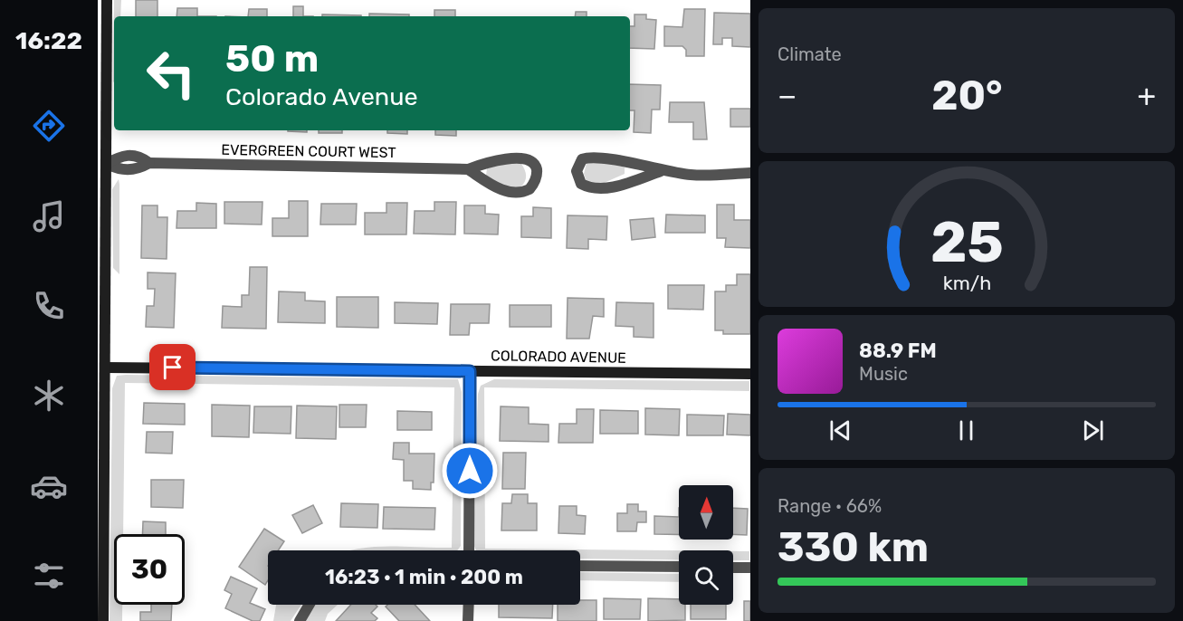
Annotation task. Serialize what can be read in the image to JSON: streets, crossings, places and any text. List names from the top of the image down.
{
  "streets": {
    "street": ["EVERGREEN COURT WEST", "COLORADO AVENUE"]
  },
  "north": "top",
  "page": {
    "tabs": "16:22",
    "tile": [
      "Climate",
      ["Range · 66%", "330 km"]
    ],
    "turn": ["50 m", "Colorado Avenue"],
    "heat": ["−", "20°", "+"],
    "song": ["88.9 FM", "Music"],
    "limit": "30",
    "trip": "16:23 · 1 min · 200 m",
    "gauge": ["25", "km/h"]
  }
}
